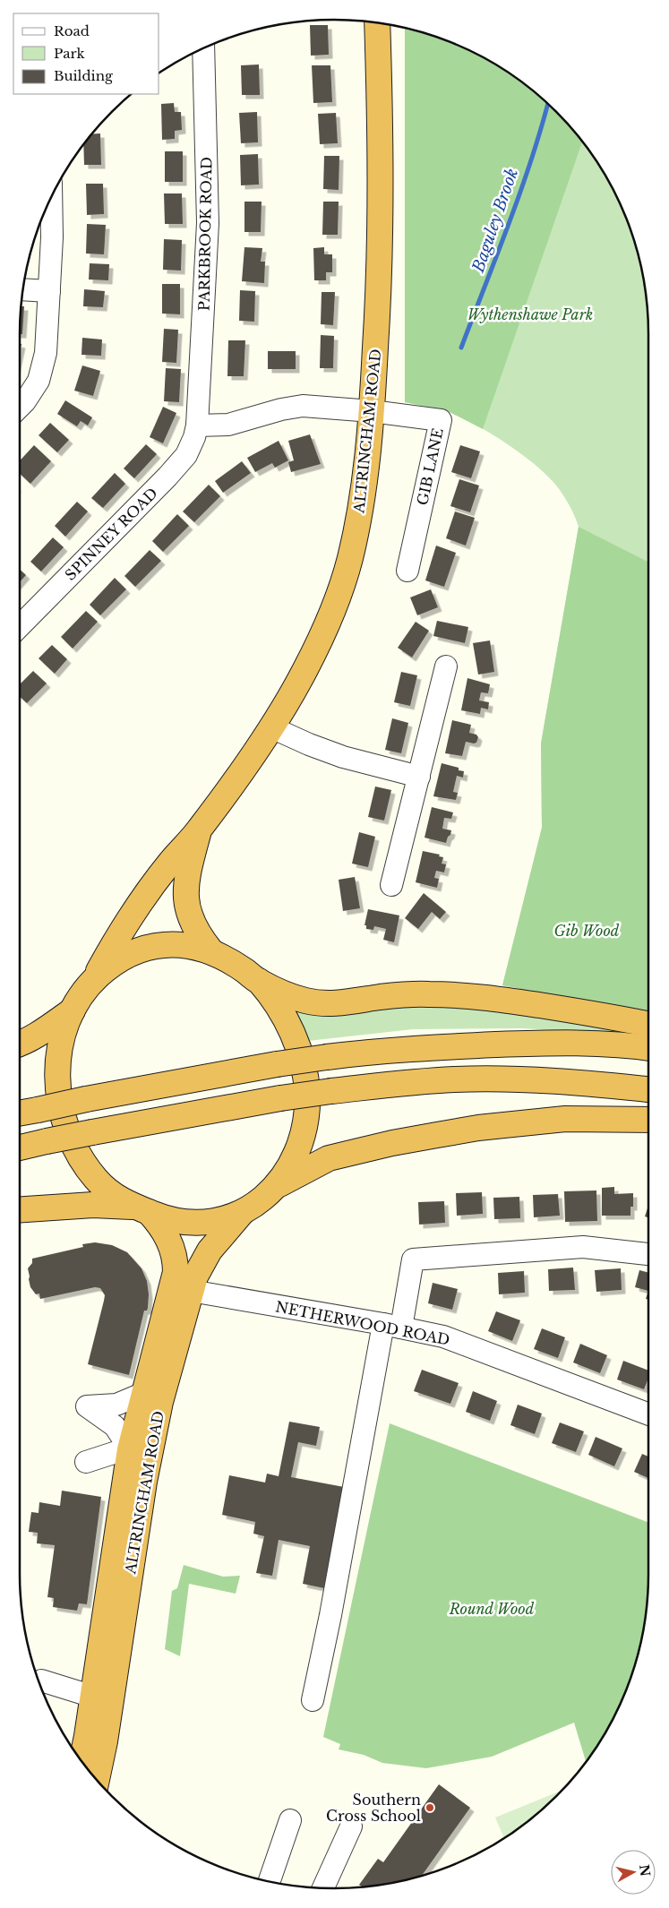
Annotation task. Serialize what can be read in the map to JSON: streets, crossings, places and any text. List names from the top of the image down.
{
  "streets": {
    "highway": ["ALTRINCHAM ROAD"],
    "street": [
      "PARKBROOK ROAD",
      "GIB LANE",
      "SPINNEY ROAD",
      "NETHERWOOD ROAD"
    ]
  },
  "crossings": [
    ["PARKBROOK ROAD", "GIB LANE"],
    ["PARKBROOK ROAD", "SPINNEY ROAD"],
    ["ALTRINCHAM ROAD", "GIB LANE"],
    ["ALTRINCHAM ROAD", "NETHERWOOD ROAD"],
    ["GIB LANE", "SPINNEY ROAD"]
  ],
  "water": ["Baguley Brook"],
  "parks": ["Wythenshawe Park", "Gib Wood", "Round Wood"],
  "places": ["Southern Cross School"],
  "legend": ["Road", "Park", "Building"],
  "north": "right"
}
